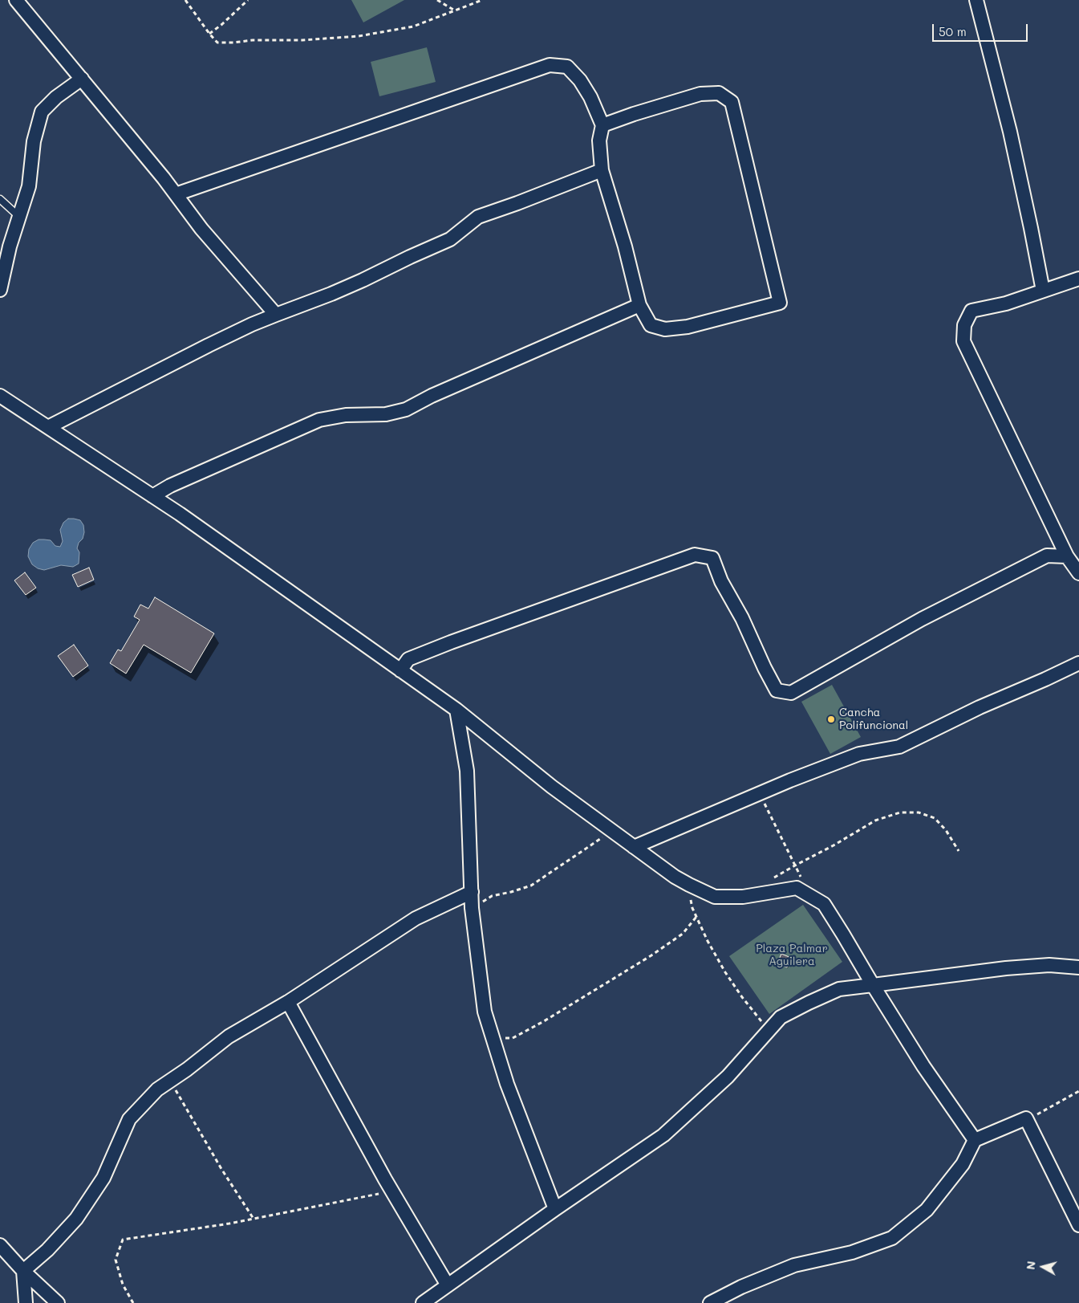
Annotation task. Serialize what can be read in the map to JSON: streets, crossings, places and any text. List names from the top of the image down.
{
  "parks": ["Plaza Palmar Aguilera"],
  "places": ["Cancha Polifuncional"],
  "scale_bar": "50 m",
  "north": "left"
}
